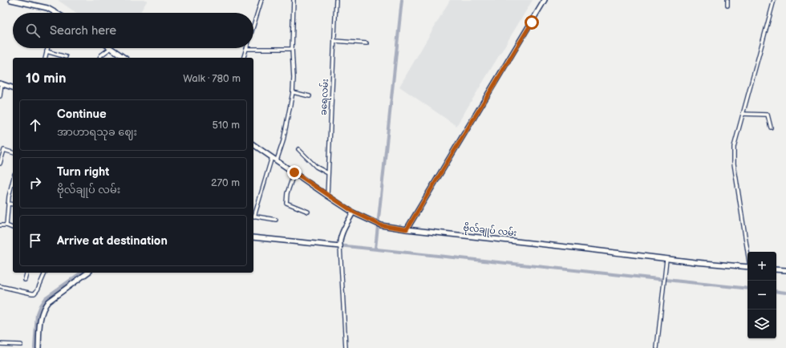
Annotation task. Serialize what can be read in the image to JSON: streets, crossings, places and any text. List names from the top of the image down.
{
  "streets": {
    "main road": ["ဗိုလ်ချုပ် လမ်း"],
    "street": ["ခရေလမ်း"]
  },
  "crossings": [
    ["ခရေလမ်း", "ဗိုလ်ချုပ် လမ်း"]
  ],
  "page": {
    "search": "Search here",
    "heading": ["10 min", "Walk · 780 m"],
    "list": [
      ["Continue", "အာဟာရသုခ ဈေး", "510 m"],
      ["Turn right", "ဗိုလ်ချုပ် လမ်း", "270 m"],
      "Arrive at destination"
    ],
    "map_buttons": ["+", "−"]
  }
}
